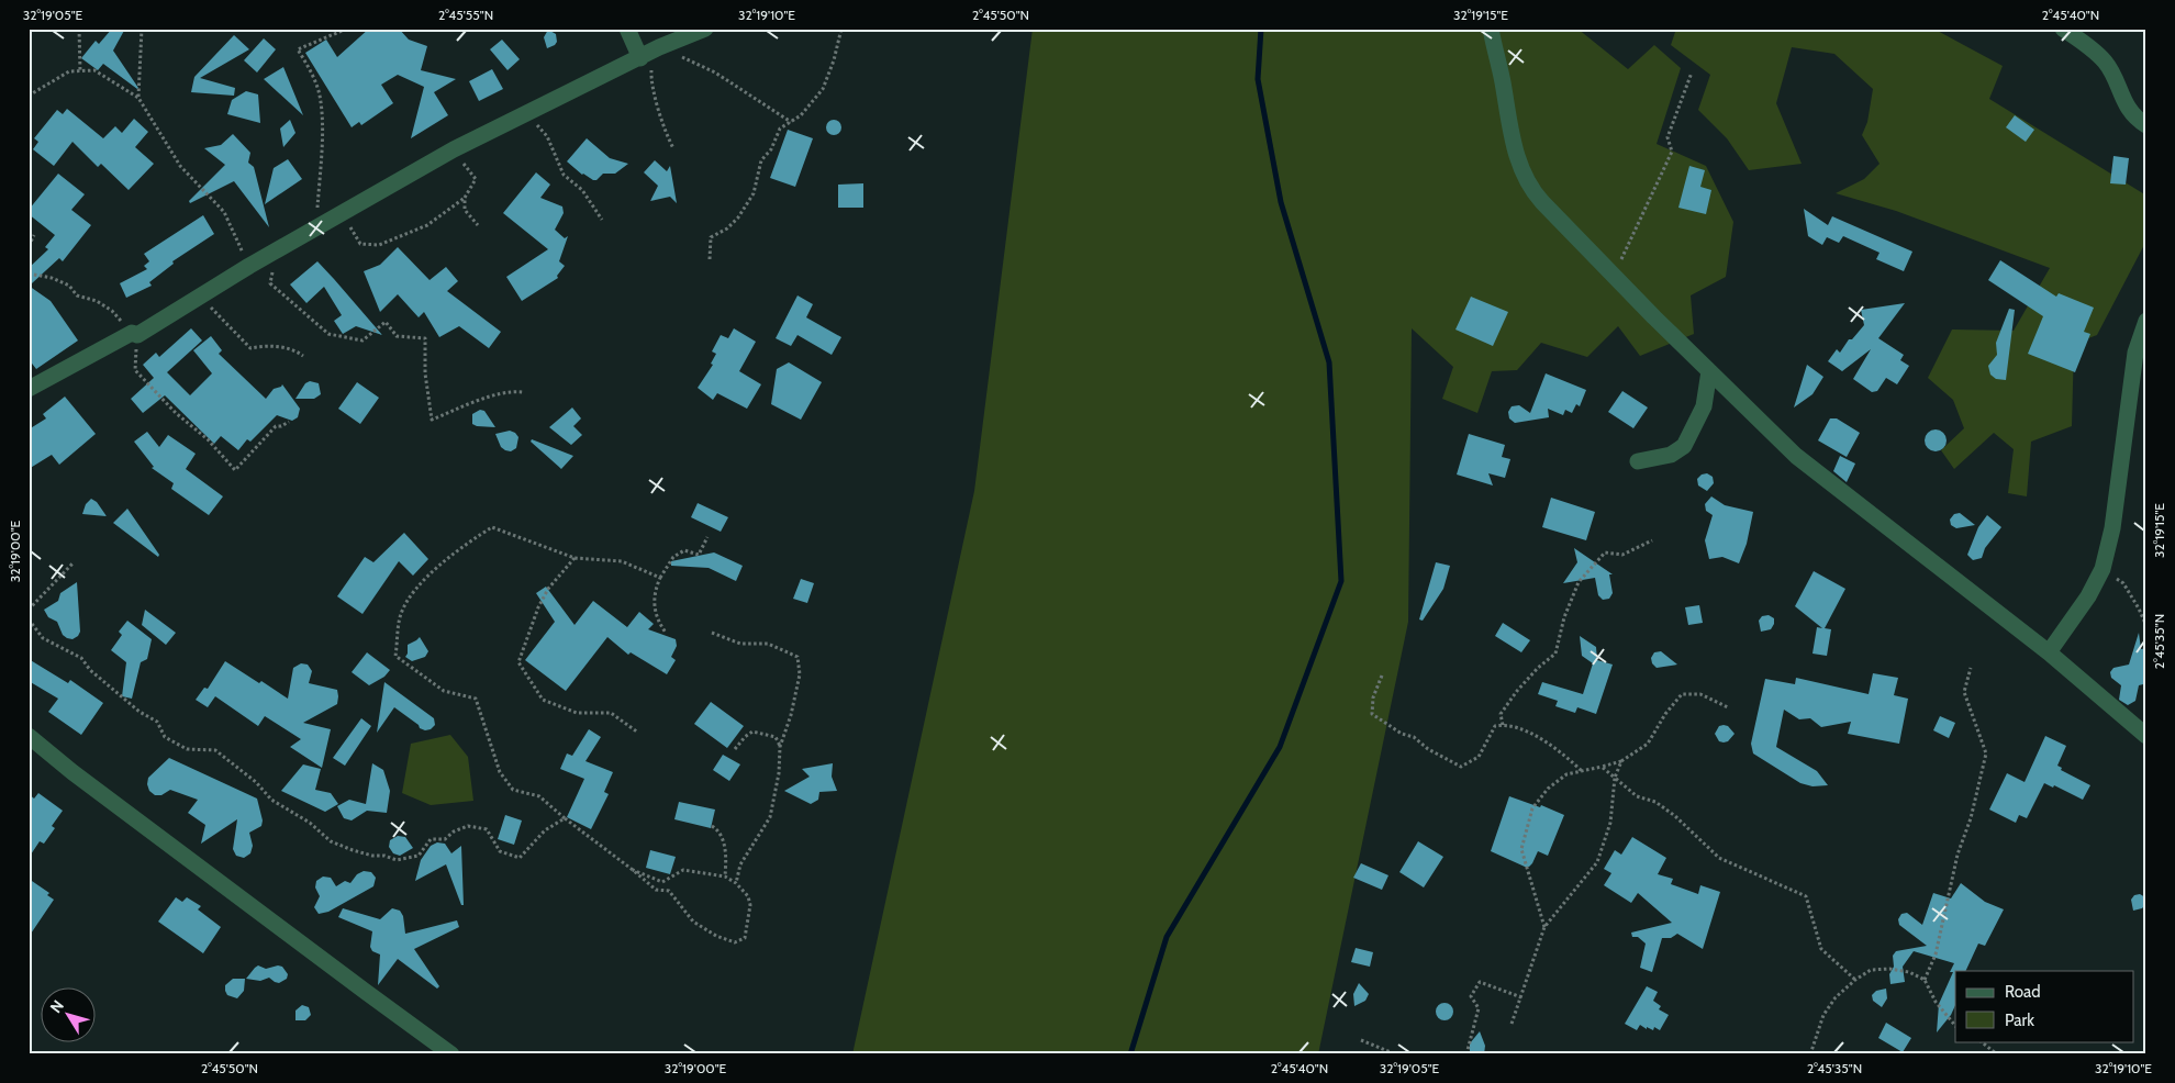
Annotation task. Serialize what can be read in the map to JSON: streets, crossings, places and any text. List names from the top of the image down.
{
  "legend": ["Road", "Park"],
  "north": "top left",
  "coordinates": [
    "32°19'05\"E",
    "2°45'55\"N",
    "32°19'10\"E",
    "2°45'50\"N",
    "32°19'15\"E",
    "2°45'40\"N",
    "32°19'00\"E",
    "2°45'35\"N"
  ]
}
